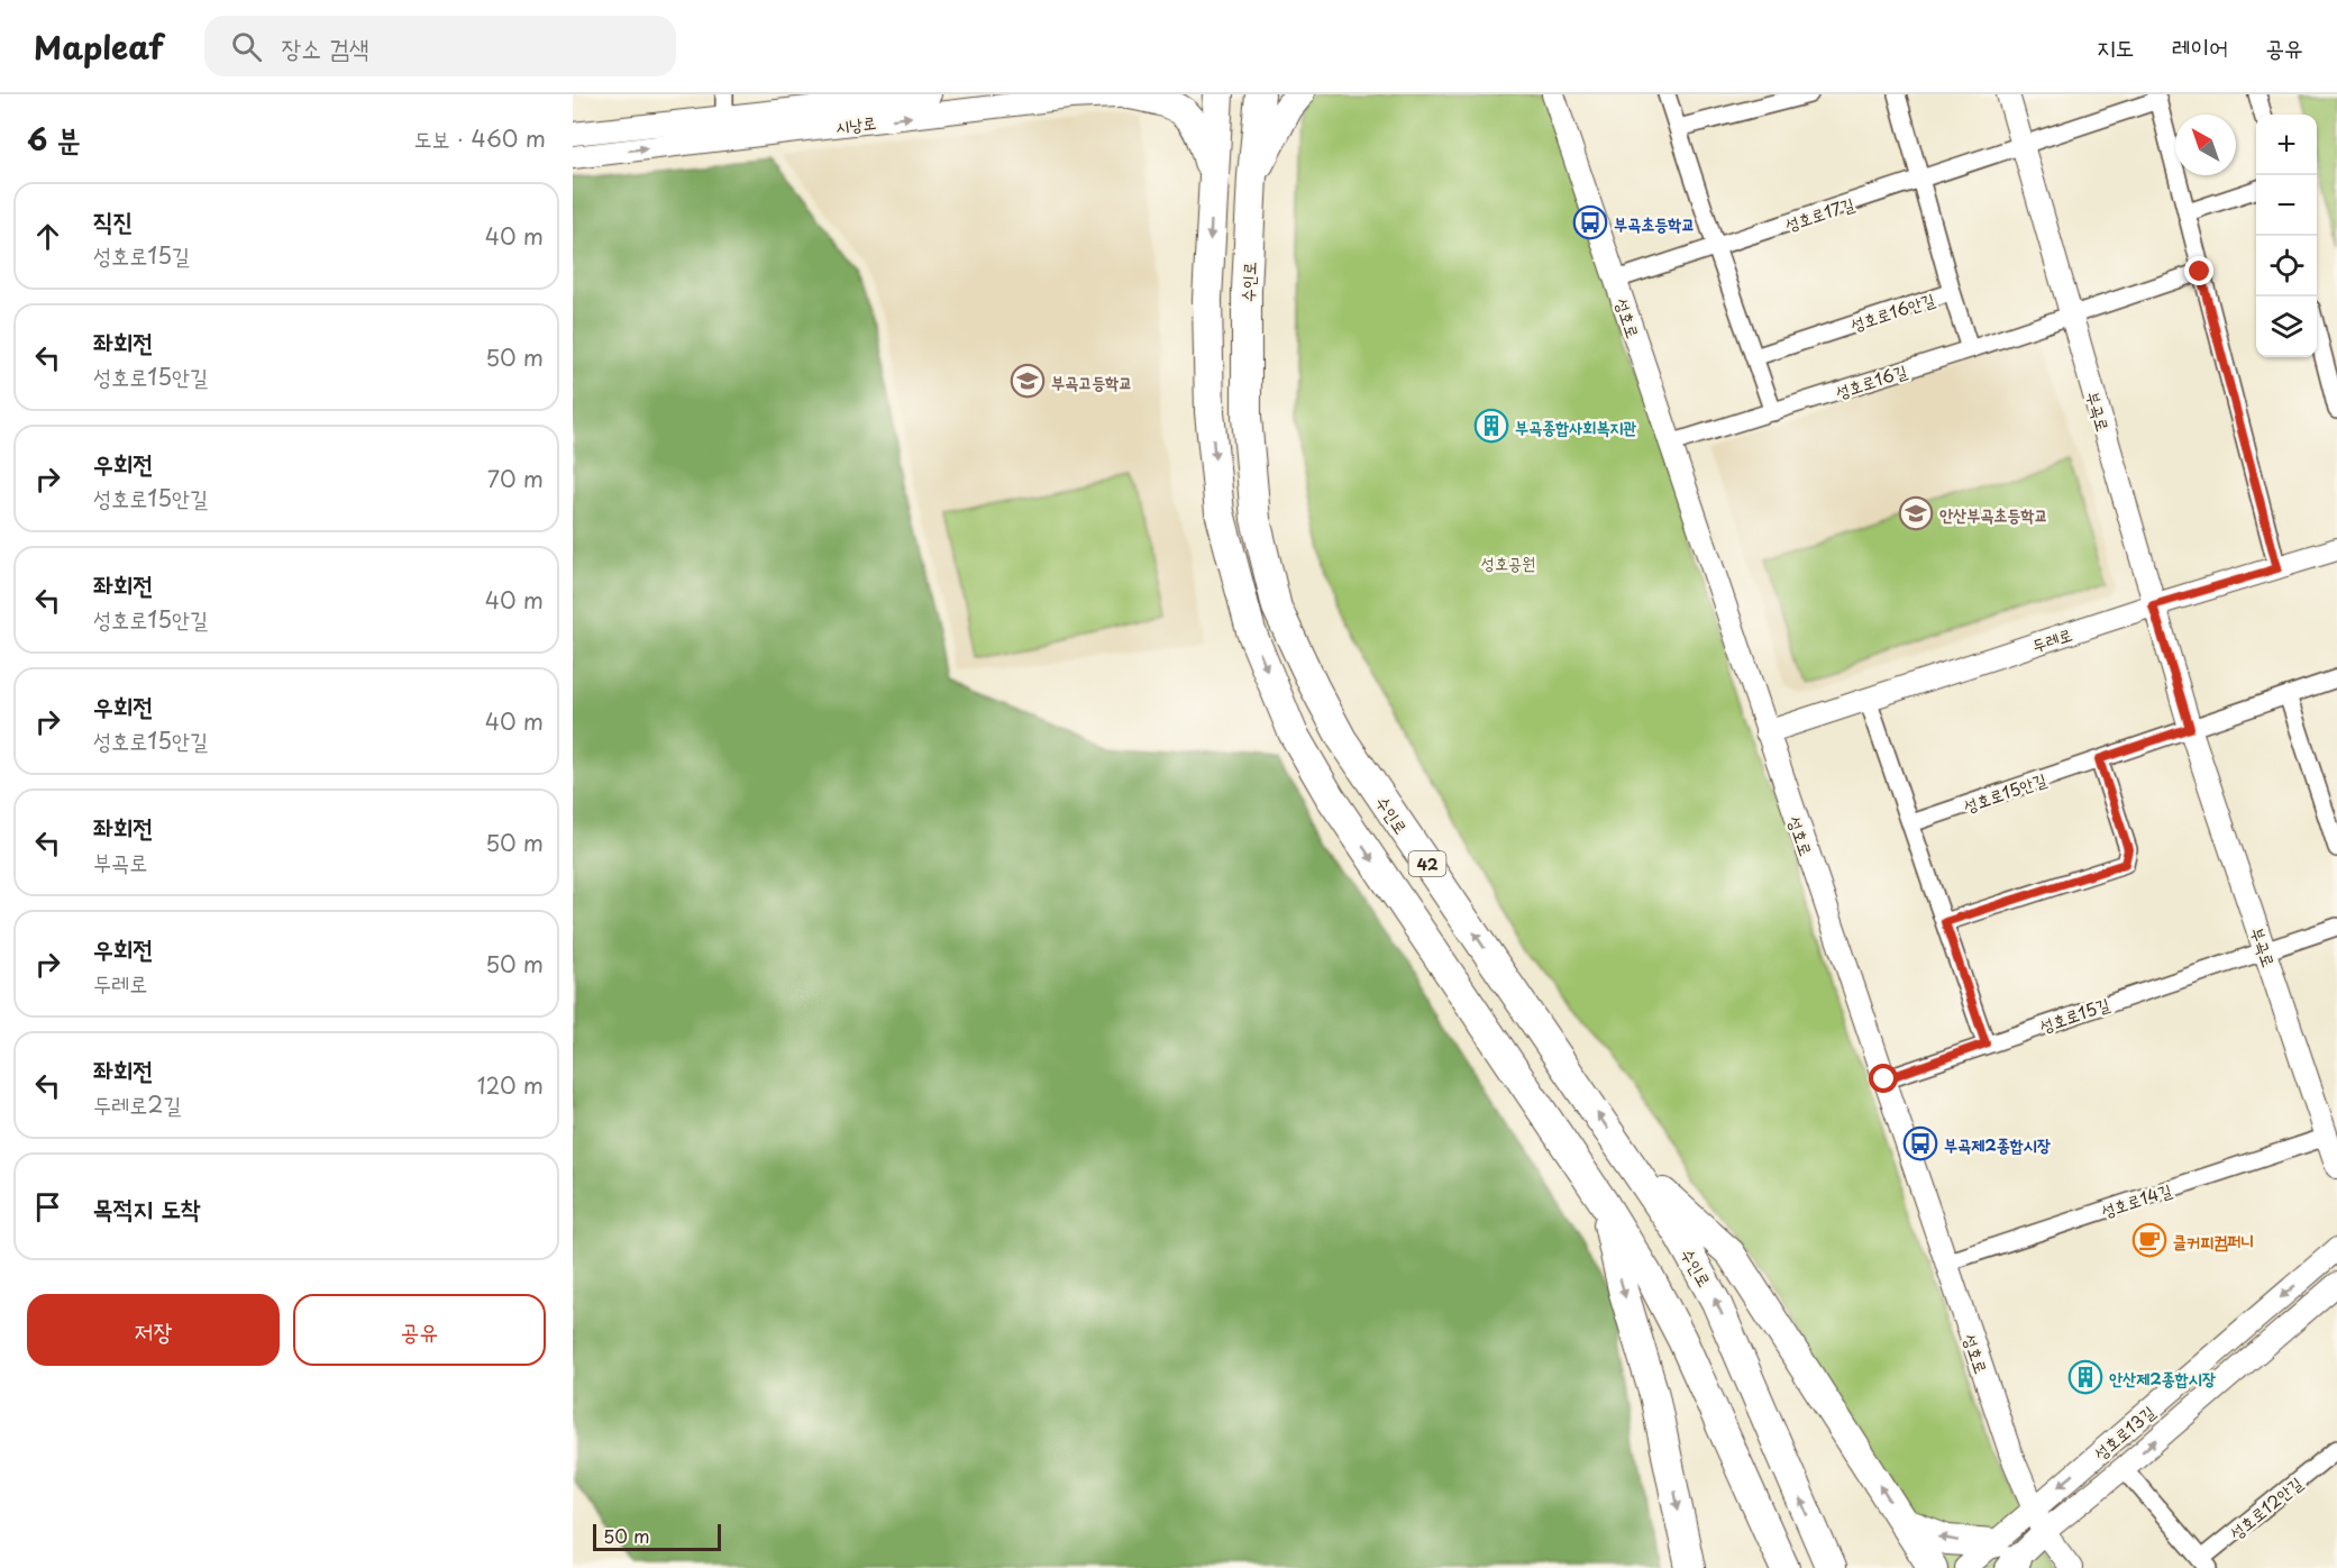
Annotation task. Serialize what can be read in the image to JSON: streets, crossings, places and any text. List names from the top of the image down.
{
  "streets": {
    "highway": ["수인로", "42"],
    "street": [
      "시낭로",
      "성호로17길",
      "성호로16안길",
      "성호로",
      "성호로16길",
      "부곡로",
      "두레로",
      "성호로15안길",
      "성호로15길",
      "성호로14길",
      "성호로13길",
      "성호로12안길"
    ]
  },
  "crossings": [
    ["성호로17길", "성호로16안길"],
    ["성호로17길", "성호로"],
    ["성호로17길", "부곡로"],
    ["성호로", "성호로16길"],
    ["성호로", "두레로"],
    ["성호로", "성호로15길"],
    ["성호로", "성호로14길"],
    ["성호로", "성호로13길"],
    ["성호로16길", "부곡로"],
    ["부곡로", "두레로"],
    ["부곡로", "성호로15안길"],
    ["부곡로", "성호로15길"],
    ["부곡로", "성호로14길"]
  ],
  "parks": ["성호공원"],
  "places": {
    "bus stop": ["부곡초등학교", "부곡제2종합시장"],
    "school or university": ["부곡고등학교", "안산부곡초등학교"],
    "building": ["부곡종합사회복지관", "안산제2종합시장"],
    "cafe": ["클커피컴퍼니"]
  },
  "scale_bar": "50 m",
  "north": "top left",
  "page": {
    "header": "Mapleaf",
    "search": "장소 검색",
    "nav": ["지도", "레이어", "공유"],
    "heading": ["6 분", "도보 · 460 m"],
    "map_buttons": ["+", "−"],
    "list": [
      ["직진", "성호로15길", "40 m"],
      ["좌회전", "성호로15안길", "50 m"],
      ["우회전", "성호로15안길", "70 m"],
      ["좌회전", "성호로15안길", "40 m"],
      ["우회전", "성호로15안길", "40 m"],
      ["좌회전", "부곡로", "50 m"],
      ["우회전", "두레로", "50 m"],
      ["좌회전", "두레로2길", "120 m"],
      "목적지 도착"
    ],
    "buttons": ["저장", "공유"],
    "scale": "50 m"
  }
}
